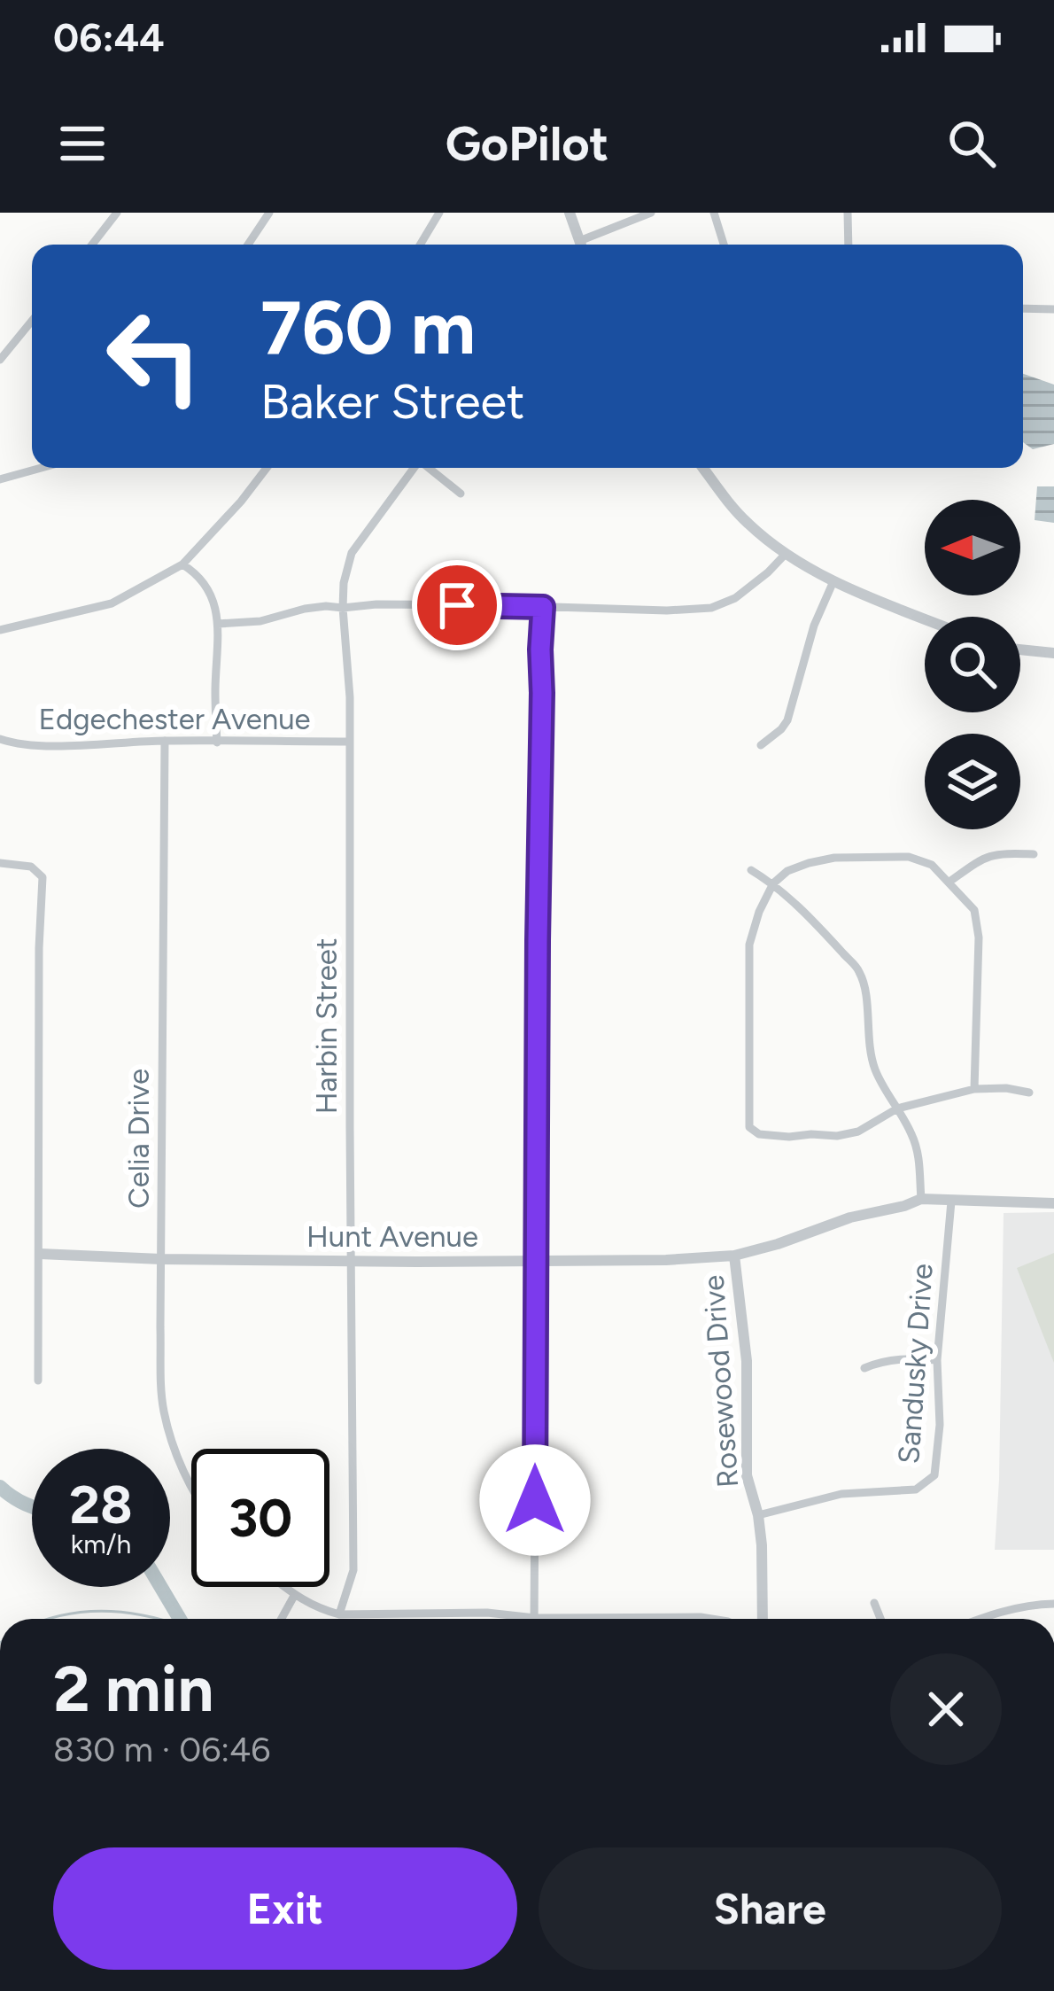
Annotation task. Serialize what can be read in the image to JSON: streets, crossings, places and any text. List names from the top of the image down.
{
  "streets": {
    "street": [
      "Edgechester Avenue",
      "Harbin Street",
      "Celia Drive",
      "Hunt Avenue",
      "Sandusky Drive",
      "Rosewood Drive"
    ]
  },
  "crossings": [
    ["Edgechester Avenue", "Harbin Street"],
    ["Edgechester Avenue", "Celia Drive"],
    ["Harbin Street", "Hunt Avenue"],
    ["Celia Drive", "Hunt Avenue"],
    ["Hunt Avenue", "Sandusky Drive"],
    ["Hunt Avenue", "Rosewood Drive"],
    ["Sandusky Drive", "Rosewood Drive"]
  ],
  "north": "left",
  "page": {
    "status": "06:44",
    "header": "GoPilot",
    "turn": ["760 m", "Baker Street"],
    "speed": "28 km/h",
    "limit": "30",
    "heading": ["2 min", "830 m · 06:46"],
    "buttons": ["Exit", "Share"]
  }
}
